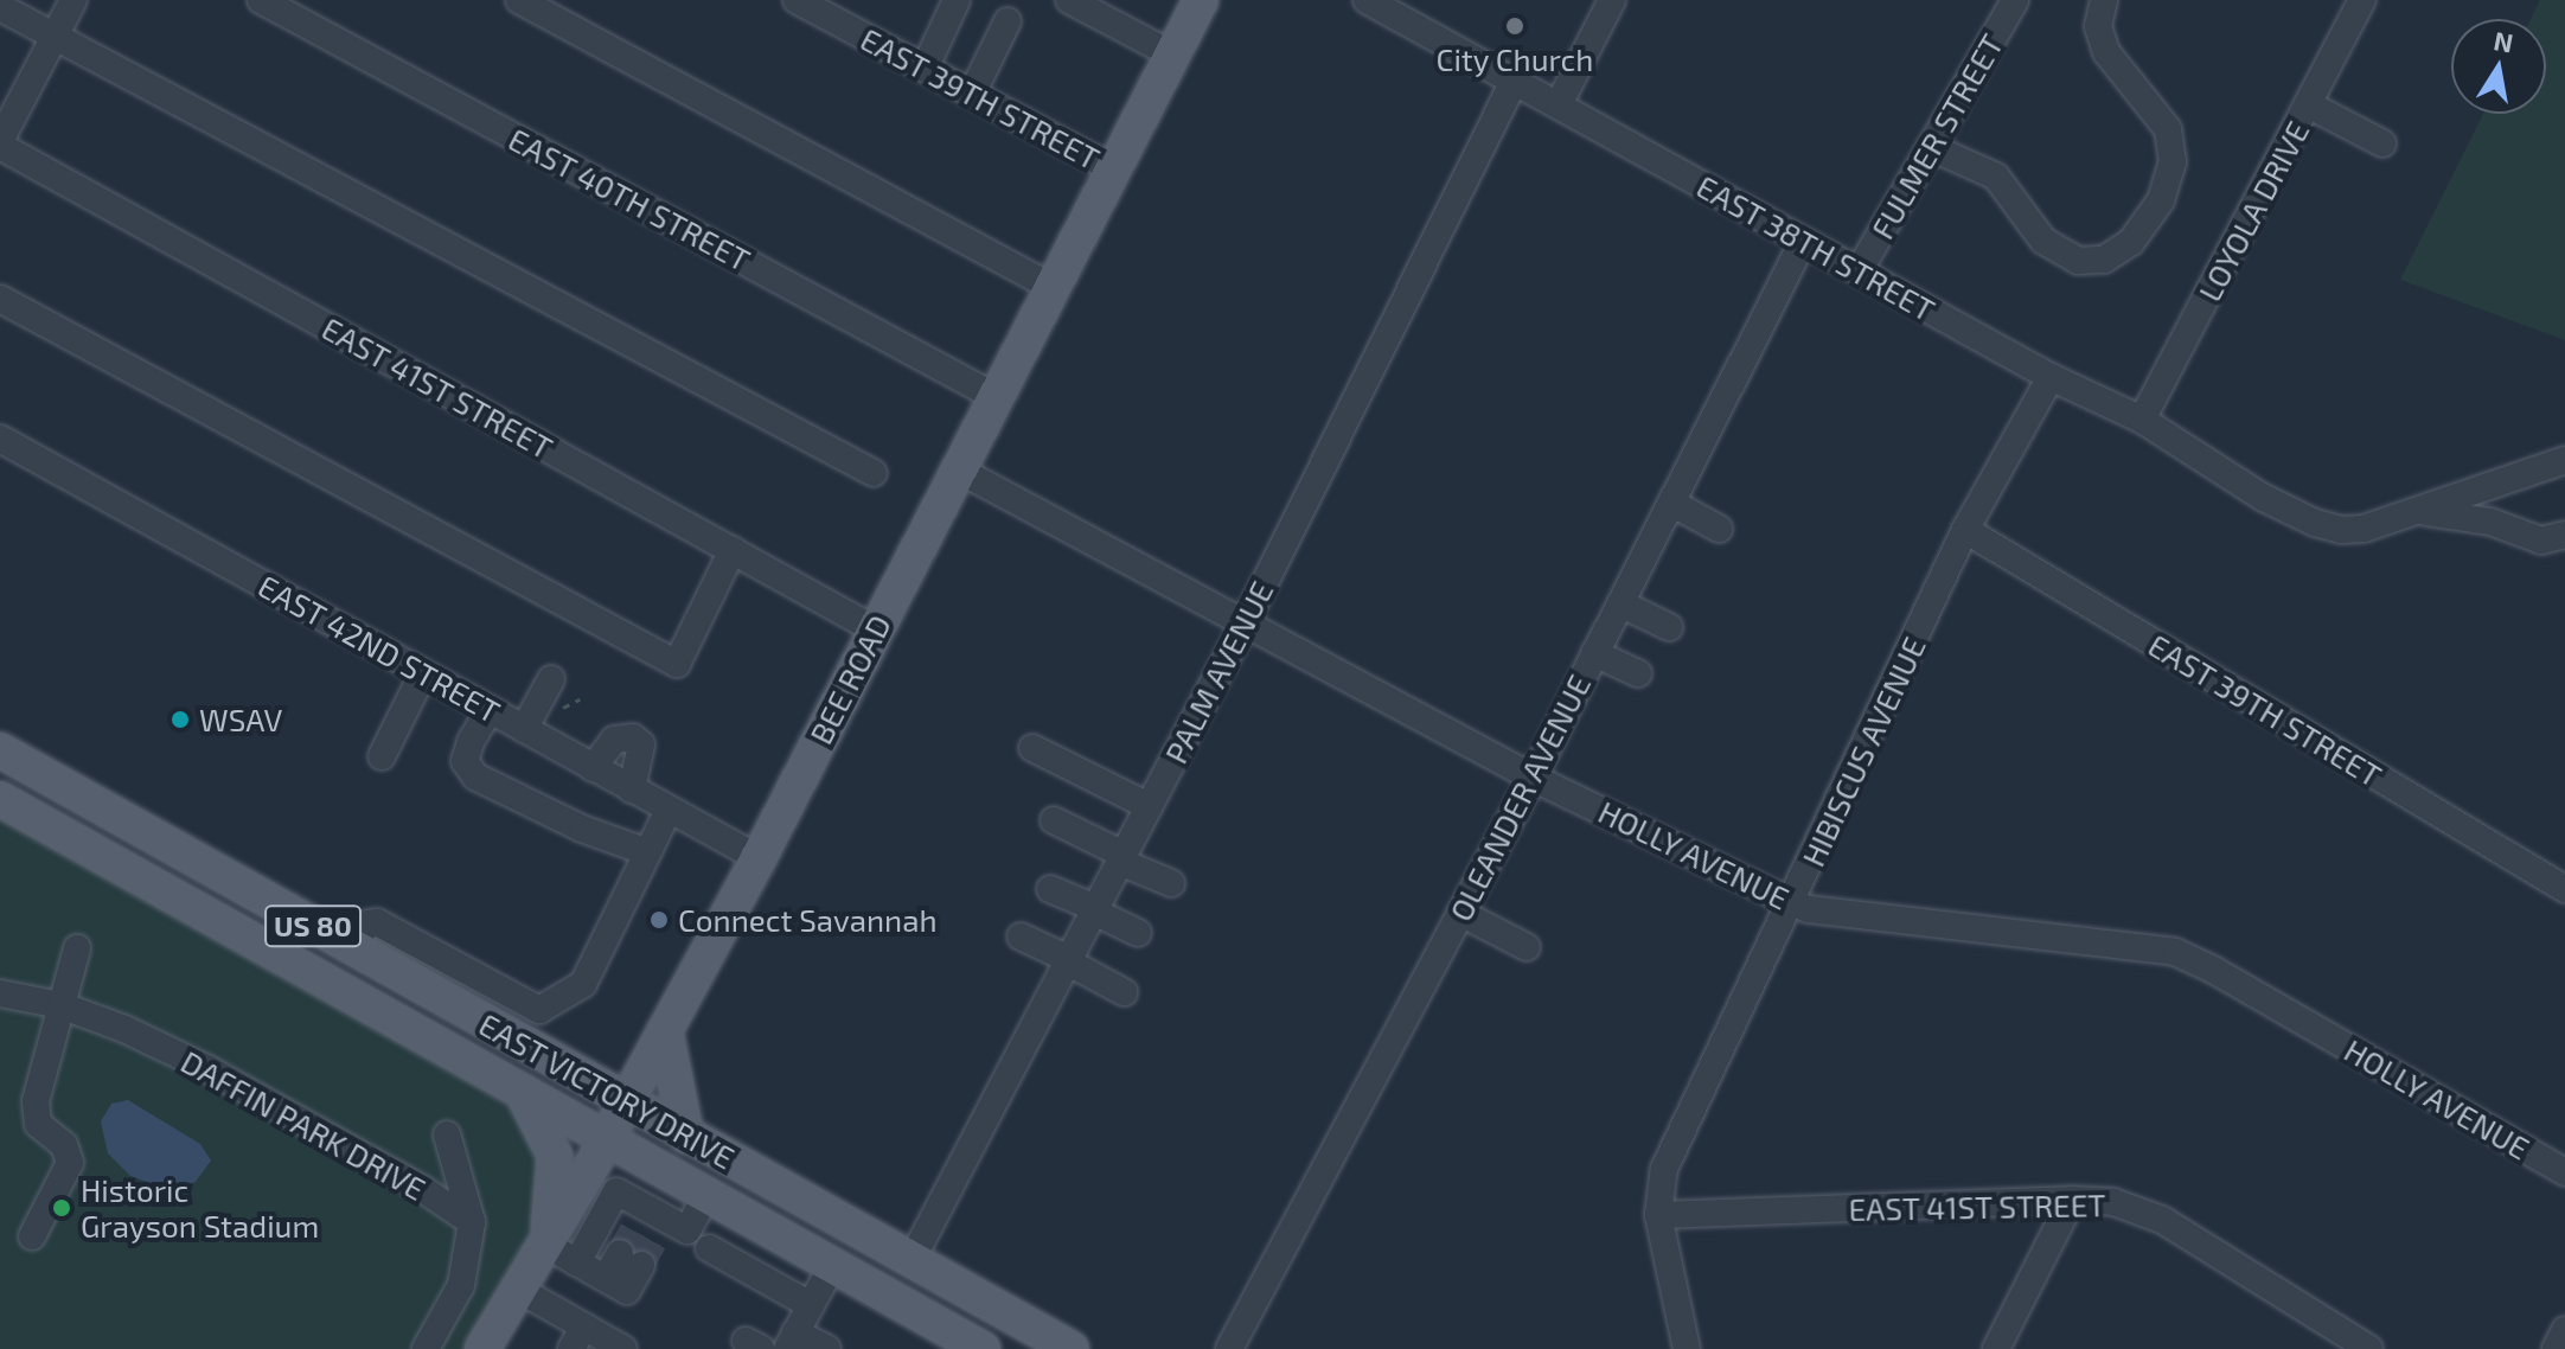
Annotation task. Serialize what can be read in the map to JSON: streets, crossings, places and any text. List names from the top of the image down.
{
  "streets": {
    "main road": ["BEE ROAD", "US 80", "EAST VICTORY DRIVE"],
    "street": [
      "EAST 39TH STREET",
      "FULMER STREET",
      "EAST 40TH STREET",
      "LOYOLA DRIVE",
      "EAST 38TH STREET",
      "EAST 41ST STREET",
      "EAST 42ND STREET",
      "PALM AVENUE",
      "HIBISCUS AVENUE",
      "OLEANDER AVENUE",
      "HOLLY AVENUE",
      "DAFFIN PARK DRIVE"
    ]
  },
  "crossings": [
    ["EAST 39TH STREET", "BEE ROAD"],
    ["EAST 39TH STREET", "HIBISCUS AVENUE"],
    ["FULMER STREET", "EAST 38TH STREET"],
    ["EAST 40TH STREET", "BEE ROAD"],
    ["LOYOLA DRIVE", "EAST 38TH STREET"],
    ["EAST 38TH STREET", "PALM AVENUE"],
    ["EAST 38TH STREET", "HIBISCUS AVENUE"],
    ["EAST 38TH STREET", "OLEANDER AVENUE"],
    ["EAST 41ST STREET", "BEE ROAD"],
    ["EAST 41ST STREET", "HIBISCUS AVENUE"],
    ["EAST 42ND STREET", "BEE ROAD"],
    ["PALM AVENUE", "HOLLY AVENUE"],
    ["PALM AVENUE", "EAST VICTORY DRIVE"],
    ["BEE ROAD", "HOLLY AVENUE"],
    ["BEE ROAD", "EAST VICTORY DRIVE"],
    ["HIBISCUS AVENUE", "HOLLY AVENUE"],
    ["OLEANDER AVENUE", "HOLLY AVENUE"]
  ],
  "places": [
    "City Church",
    "WSAV",
    "Connect Savannah",
    "Historic Grayson Stadium"
  ],
  "north": "top"
}
